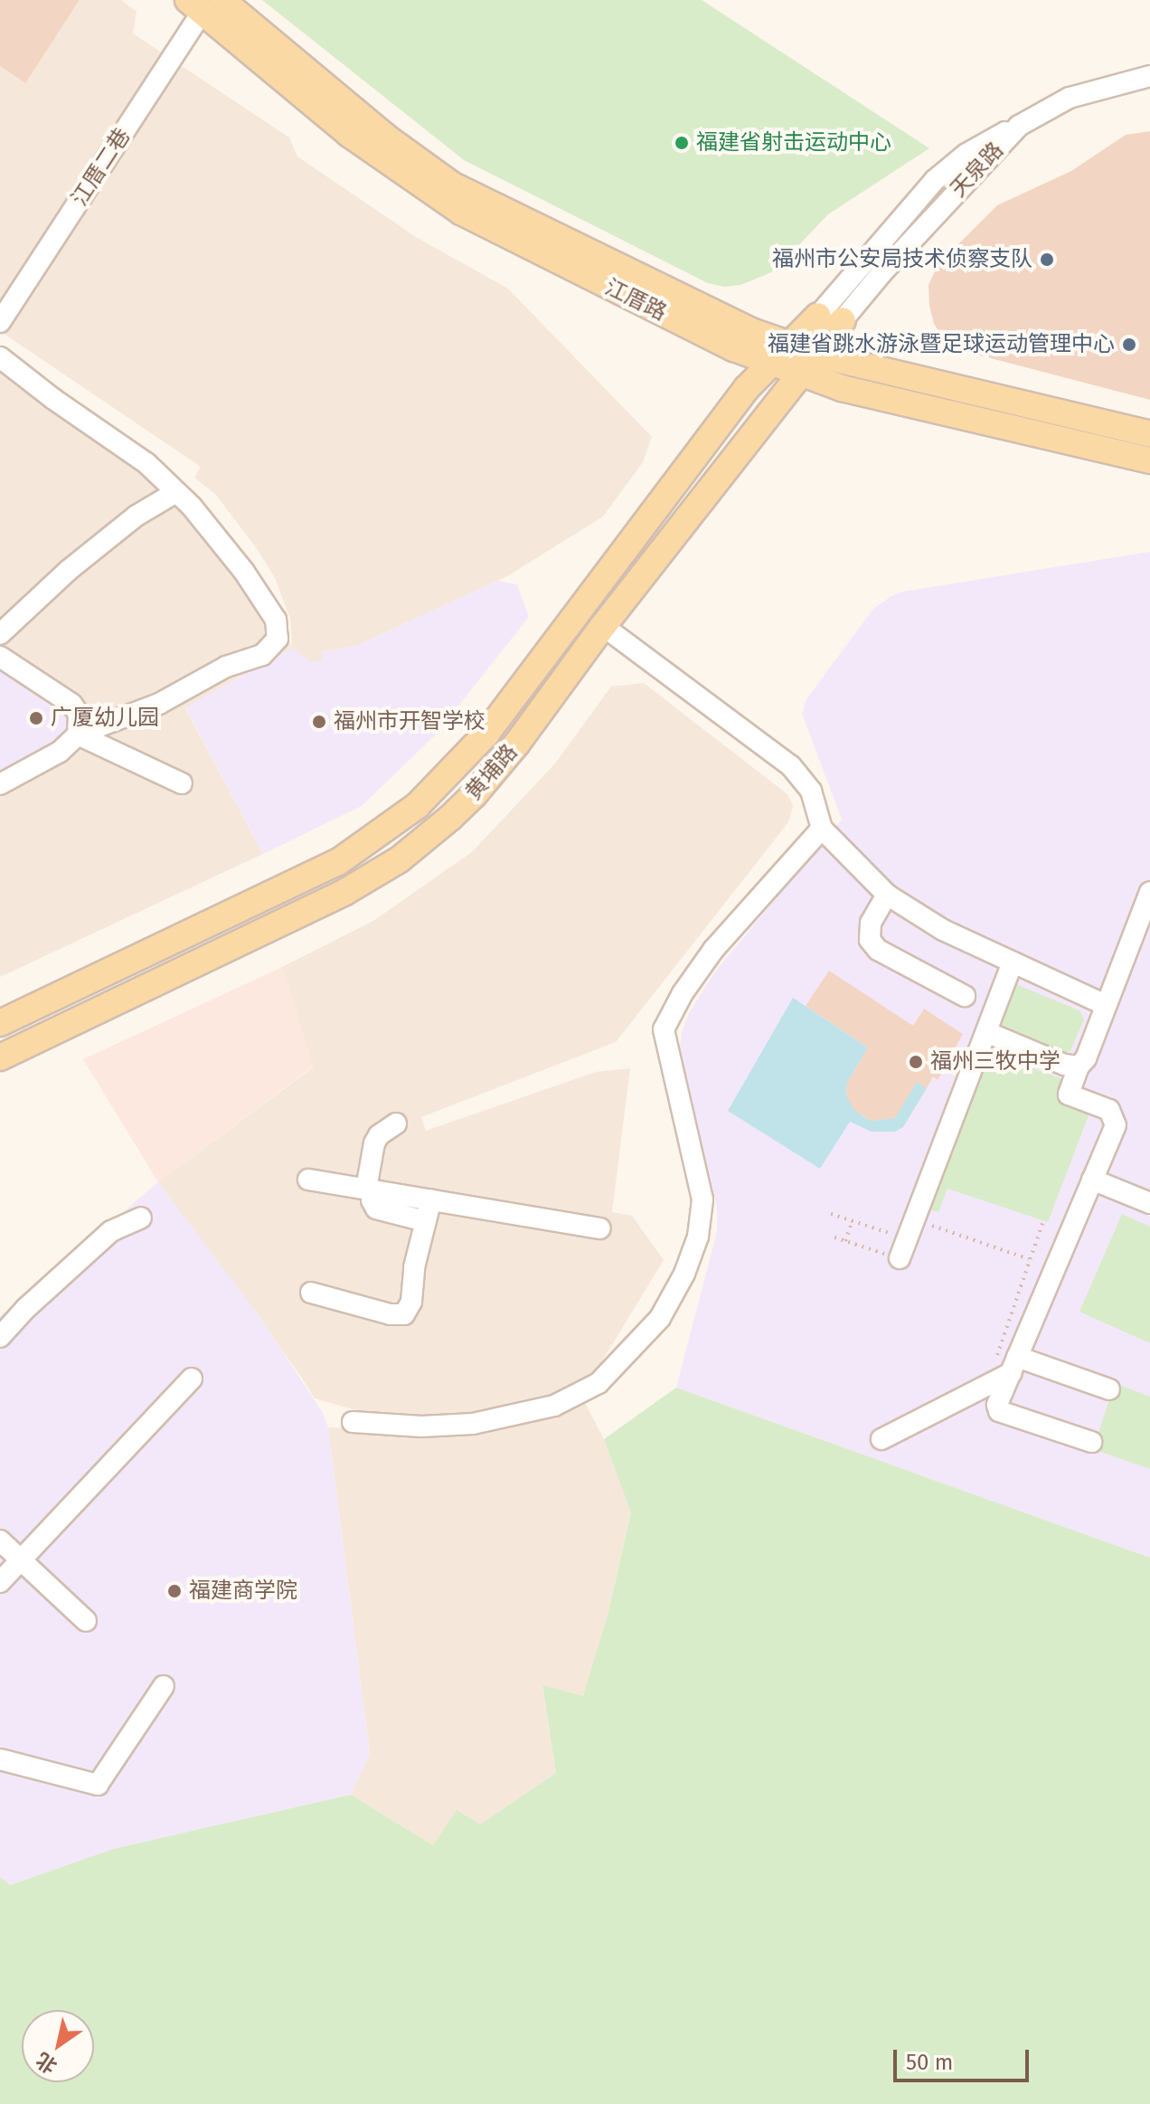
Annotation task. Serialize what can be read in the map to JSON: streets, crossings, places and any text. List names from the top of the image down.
{
  "streets": {
    "main road": ["江厝路", "黄埔路"],
    "street": ["江厝二巷", "天泉路"]
  },
  "crossings": [
    ["江厝二巷", "江厝路"],
    ["天泉路", "黄埔路"],
    ["江厝路", "黄埔路"]
  ],
  "places": [
    "福建省射击运动中心",
    "福州市公安局技术侦察支队",
    "福建省跳水游泳暨足球运动管理中心",
    "广厦幼儿园",
    "福州市开智学校",
    "福州三牧中学",
    "福建商学院"
  ],
  "scale_bar": "50 m",
  "north": "bottom left"
}
